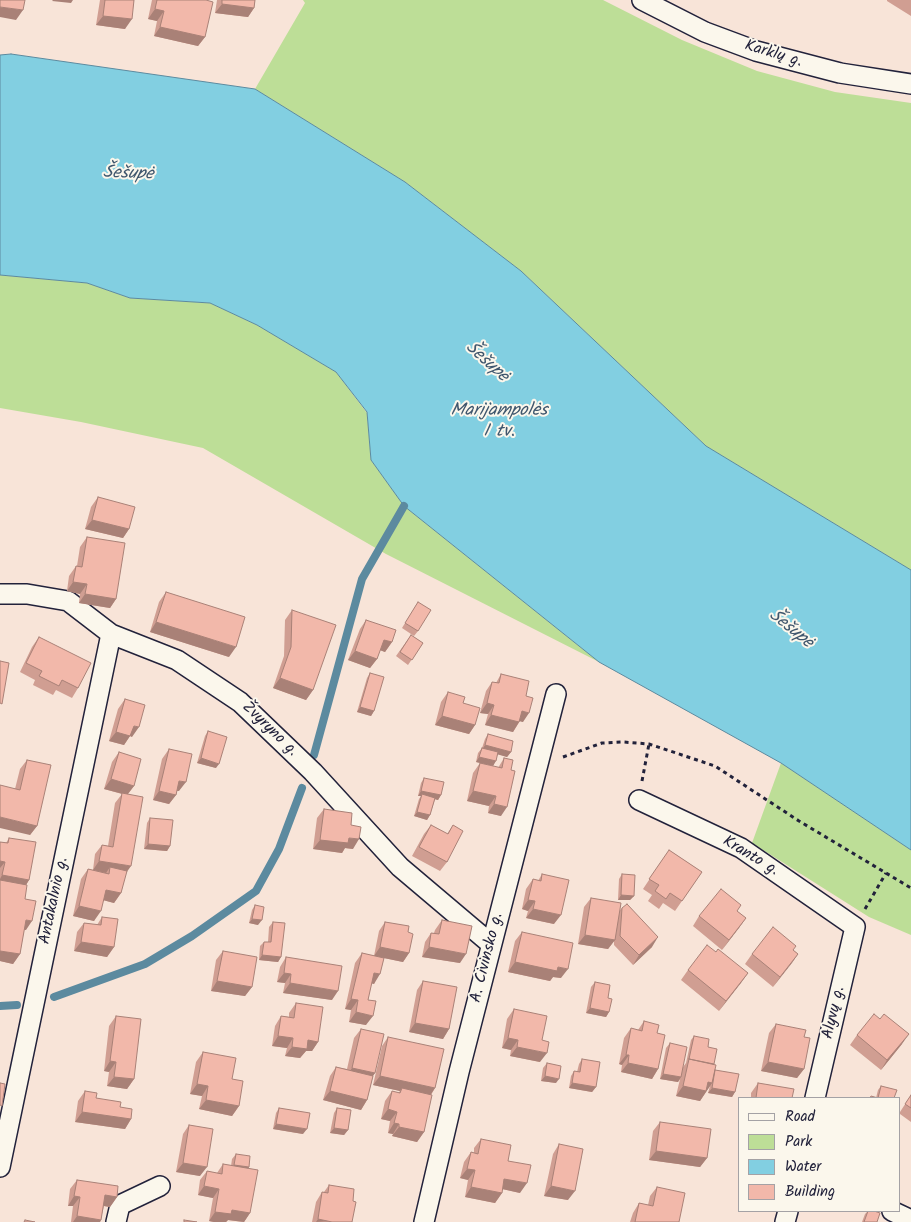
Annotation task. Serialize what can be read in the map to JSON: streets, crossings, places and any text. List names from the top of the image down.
{
  "streets": {
    "street": [
      "Karklų g.",
      "Žvyryno g.",
      "Kranto g.",
      "Antakalnio g.",
      "A. Civinsko g.",
      "Alyvų g."
    ]
  },
  "crossings": [
    ["Žvyryno g.", "Antakalnio g."],
    ["Žvyryno g.", "A. Civinsko g."],
    ["Kranto g.", "Alyvų g."]
  ],
  "water": ["Šešupė", "Marijampolės I tv."],
  "legend": [
    "Road",
    "Park",
    "Water",
    "Building"
  ]
}
